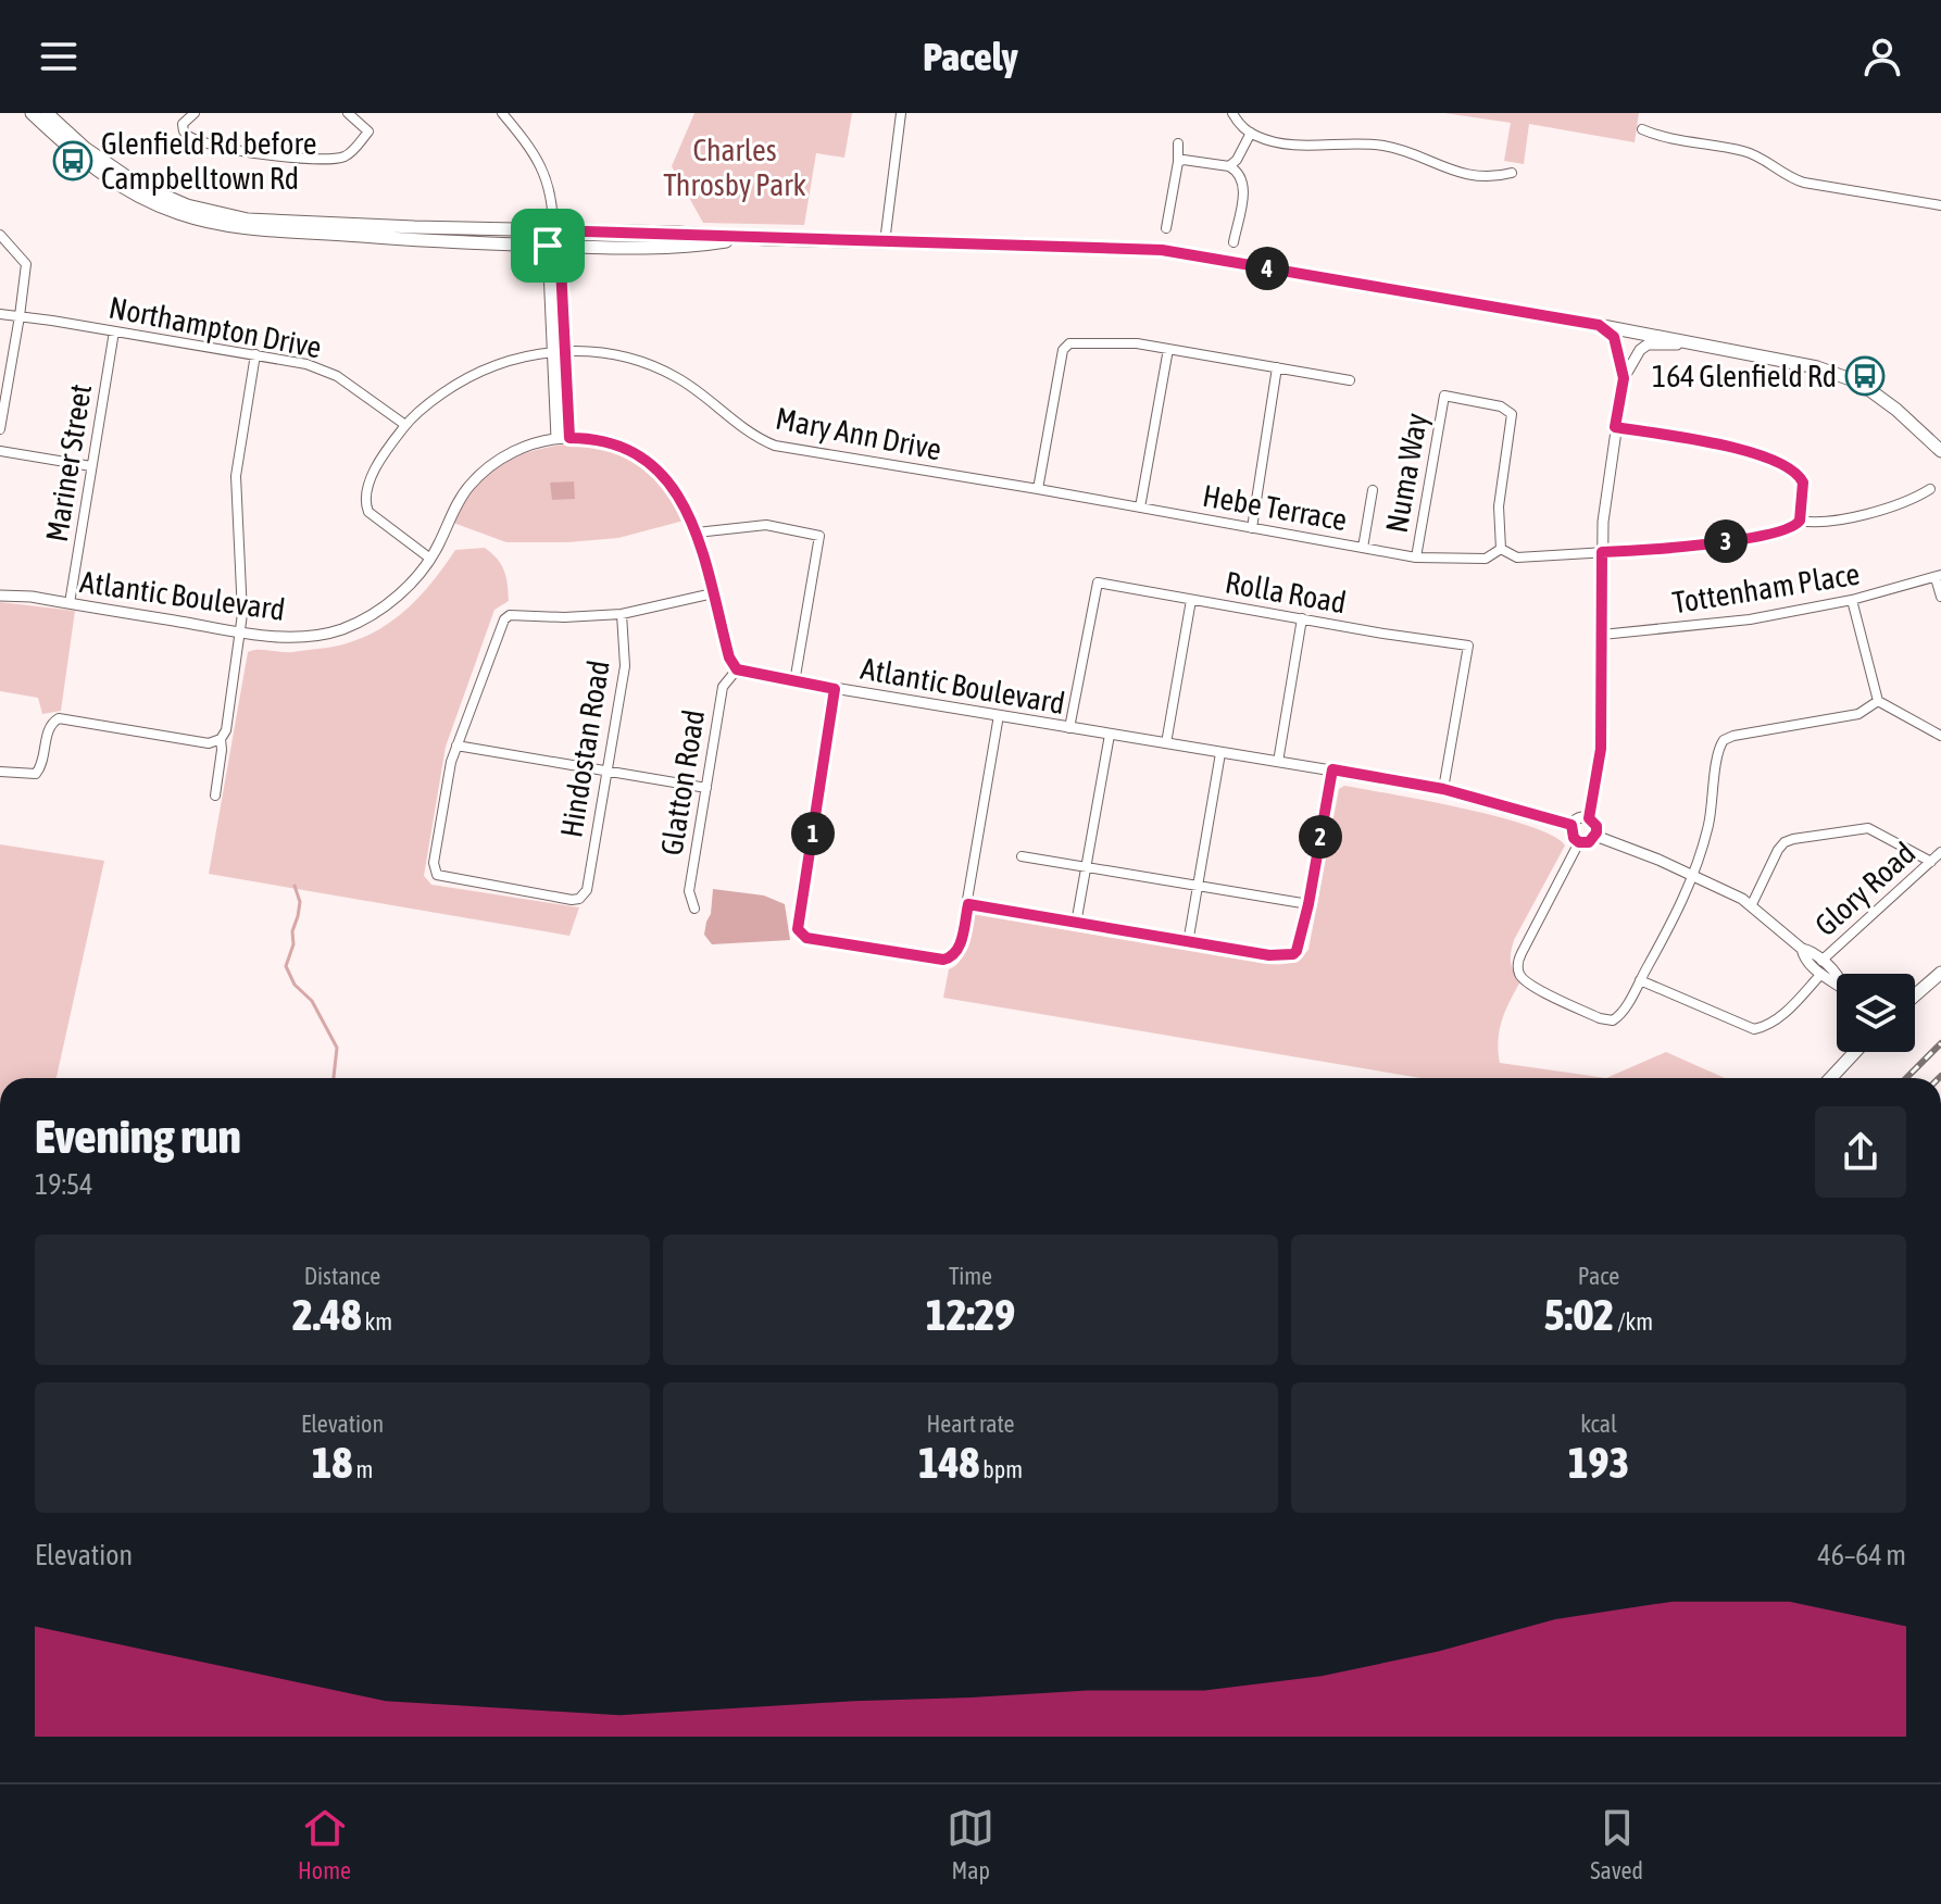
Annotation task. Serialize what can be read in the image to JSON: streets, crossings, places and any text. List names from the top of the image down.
{
  "streets": {
    "street": [
      "Northampton Drive",
      "Mary Ann Drive",
      "Mariner Street",
      "Numa Way",
      "Hebe Terrace",
      "Tottenham Place",
      "Rolla Road",
      "Atlantic Boulevard",
      "Hindostan Road",
      "Glatton Road",
      "Glory Road"
    ]
  },
  "crossings": [
    ["Northampton Drive", "Mary Ann Drive"],
    ["Northampton Drive", "Mariner Street"],
    ["Mary Ann Drive", "Hebe Terrace"],
    ["Mary Ann Drive", "Atlantic Boulevard"],
    ["Mariner Street", "Atlantic Boulevard"],
    ["Numa Way", "Hebe Terrace"],
    ["Rolla Road", "Atlantic Boulevard"],
    ["Atlantic Boulevard", "Glatton Road"]
  ],
  "parks": ["Charles Throsby Park"],
  "places": {
    "bus stop": ["Glenfield Rd before Campbelltown Rd", "164 Glenfield Rd"]
  },
  "page": {
    "header": "Pacely",
    "pins": [
      "4",
      "3",
      "1",
      "2"
    ],
    "heading": ["Evening run", "19:54"],
    "stats": [
      ["Distance", "2.48 km"],
      ["Time", "12:29"],
      ["Pace", "5:02 /km"],
      ["Elevation", "18 m"],
      ["Heart rate", "148 bpm"],
      ["kcal", "193"]
    ],
    "chart": ["Elevation", "46–64 m"],
    "tabs": ["Home", "Map", "Saved"]
  }
}
